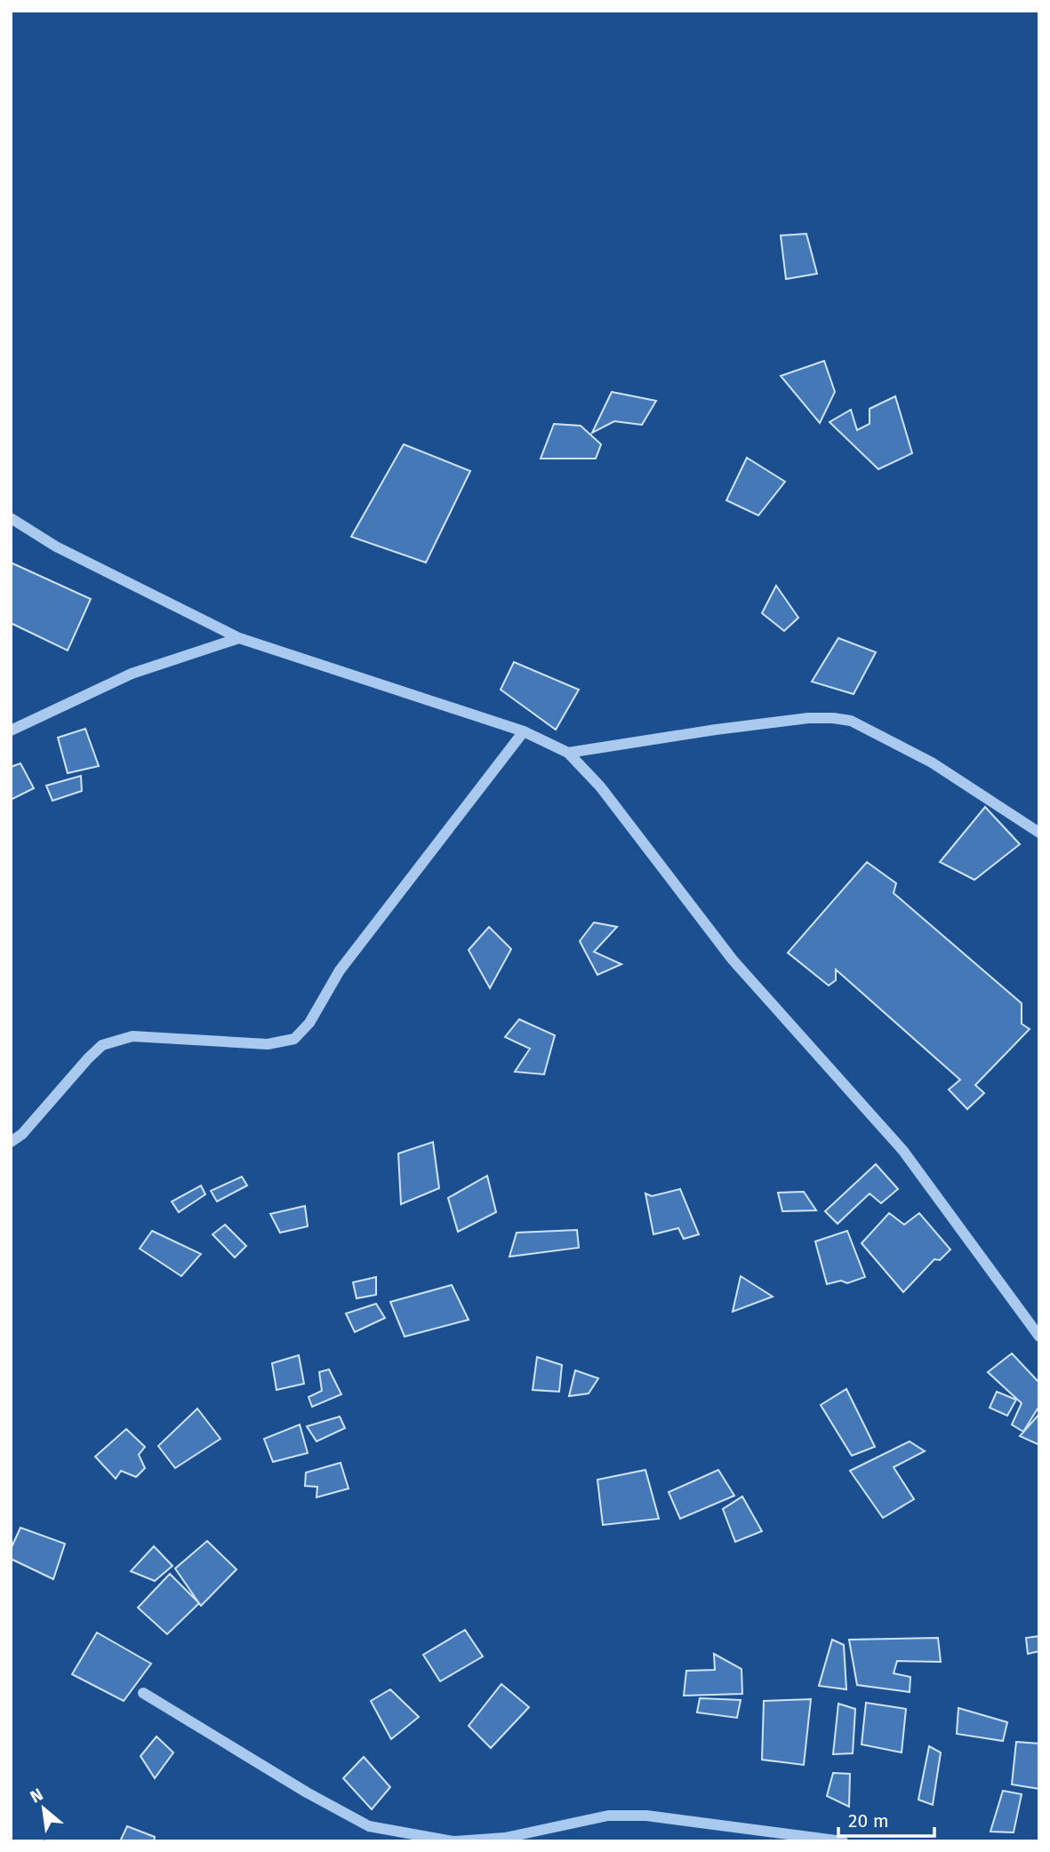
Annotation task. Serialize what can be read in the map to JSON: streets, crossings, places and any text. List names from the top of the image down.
{
  "scale_bar": "20 m",
  "north": "top left"
}
